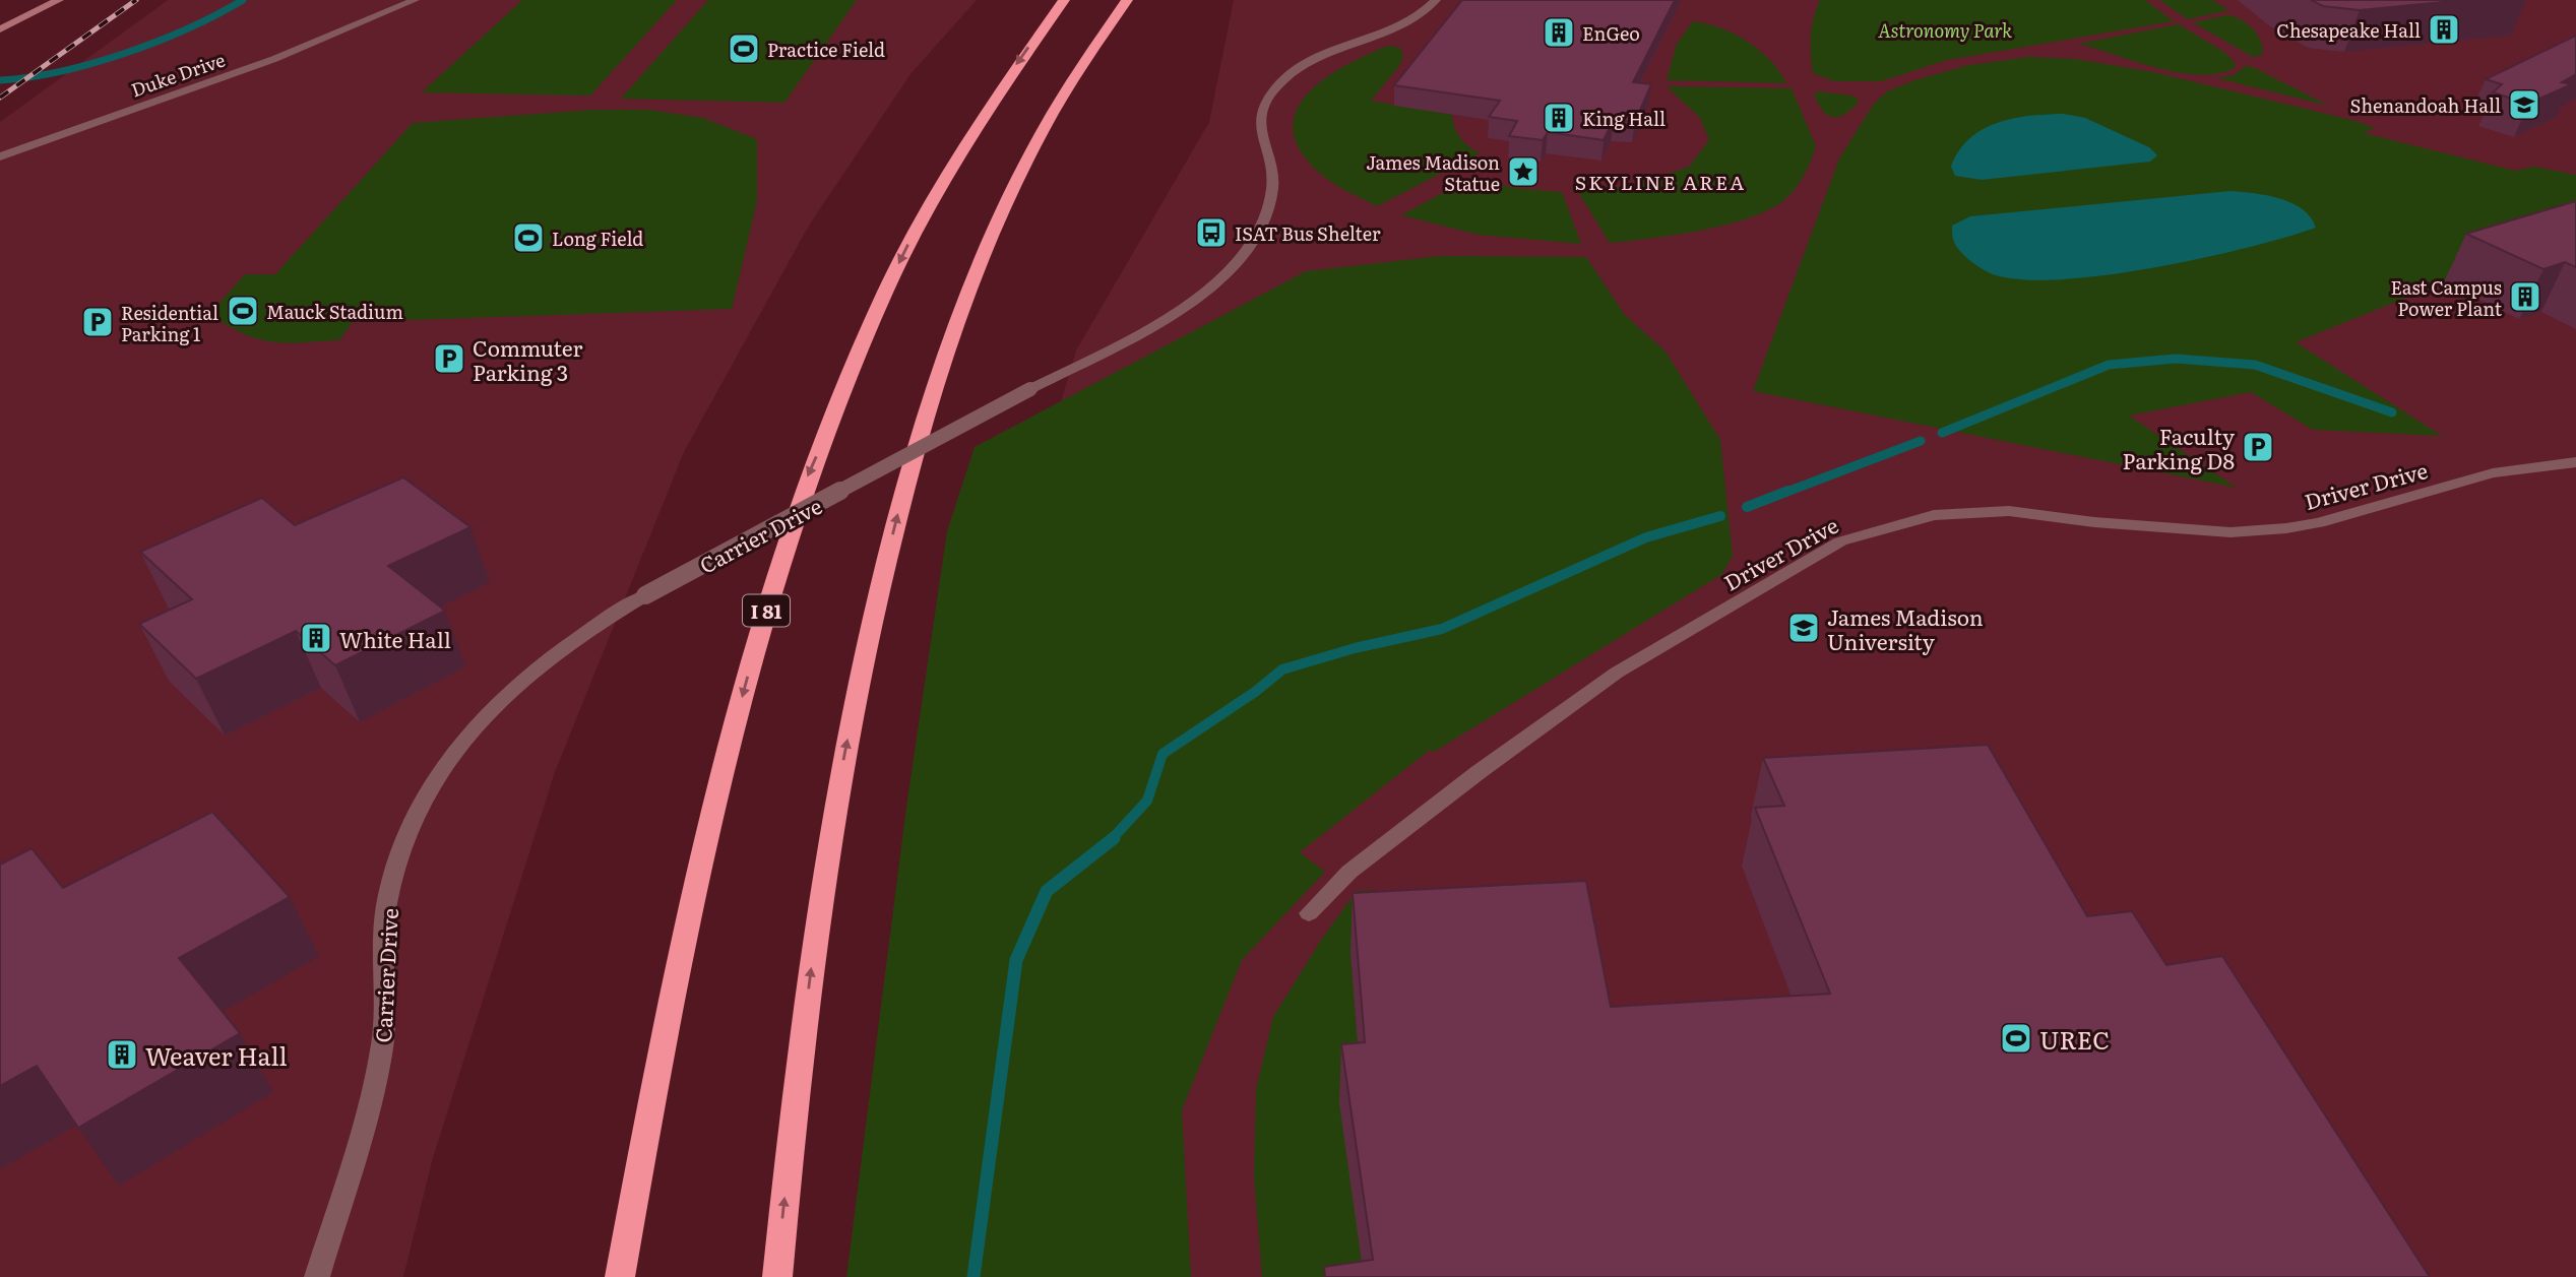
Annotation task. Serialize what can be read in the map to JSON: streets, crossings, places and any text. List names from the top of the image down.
{
  "streets": {
    "highway": ["I 81"],
    "street": ["Duke Drive", "Driver Drive", "Carrier Drive"]
  },
  "districts": ["SKYLINE AREA"],
  "parks": ["Astronomy Park"],
  "places": {
    "building": [
      "Chesapeake Hall",
      "EnGeo",
      "King Hall",
      "East Campus Power Plant",
      "White Hall",
      "Weaver Hall"
    ],
    "sports": [
      "Practice Field",
      "Long Field",
      "Mauck Stadium",
      "UREC"
    ],
    "school or university": ["Shenandoah Hall", "James Madison University"],
    "place": ["James Madison Statue"],
    "bus stop": ["ISAT Bus Shelter"],
    "parking": ["Residential Parking 1", "Commuter Parking 3", "Faculty Parking D8"]
  }
}
